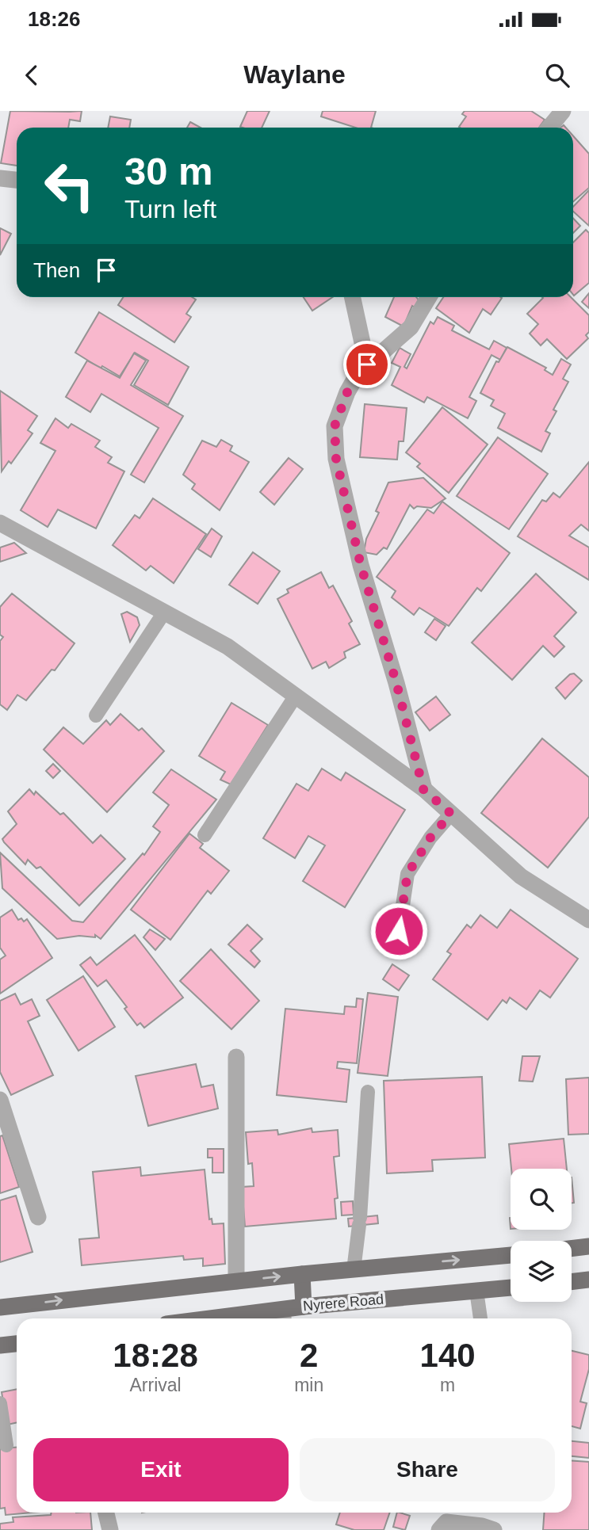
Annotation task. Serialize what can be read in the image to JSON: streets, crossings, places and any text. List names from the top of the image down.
{
  "streets": {
    "main road": ["Nyrere Road"]
  },
  "page": {
    "status": "18:26",
    "header": "Waylane",
    "turn": ["30 m", "Turn left"],
    "then": "Then",
    "eta": [
      "18:28",
      "Arrival",
      "2",
      "min",
      "140",
      "m"
    ],
    "buttons": ["Exit", "Share"]
  }
}
